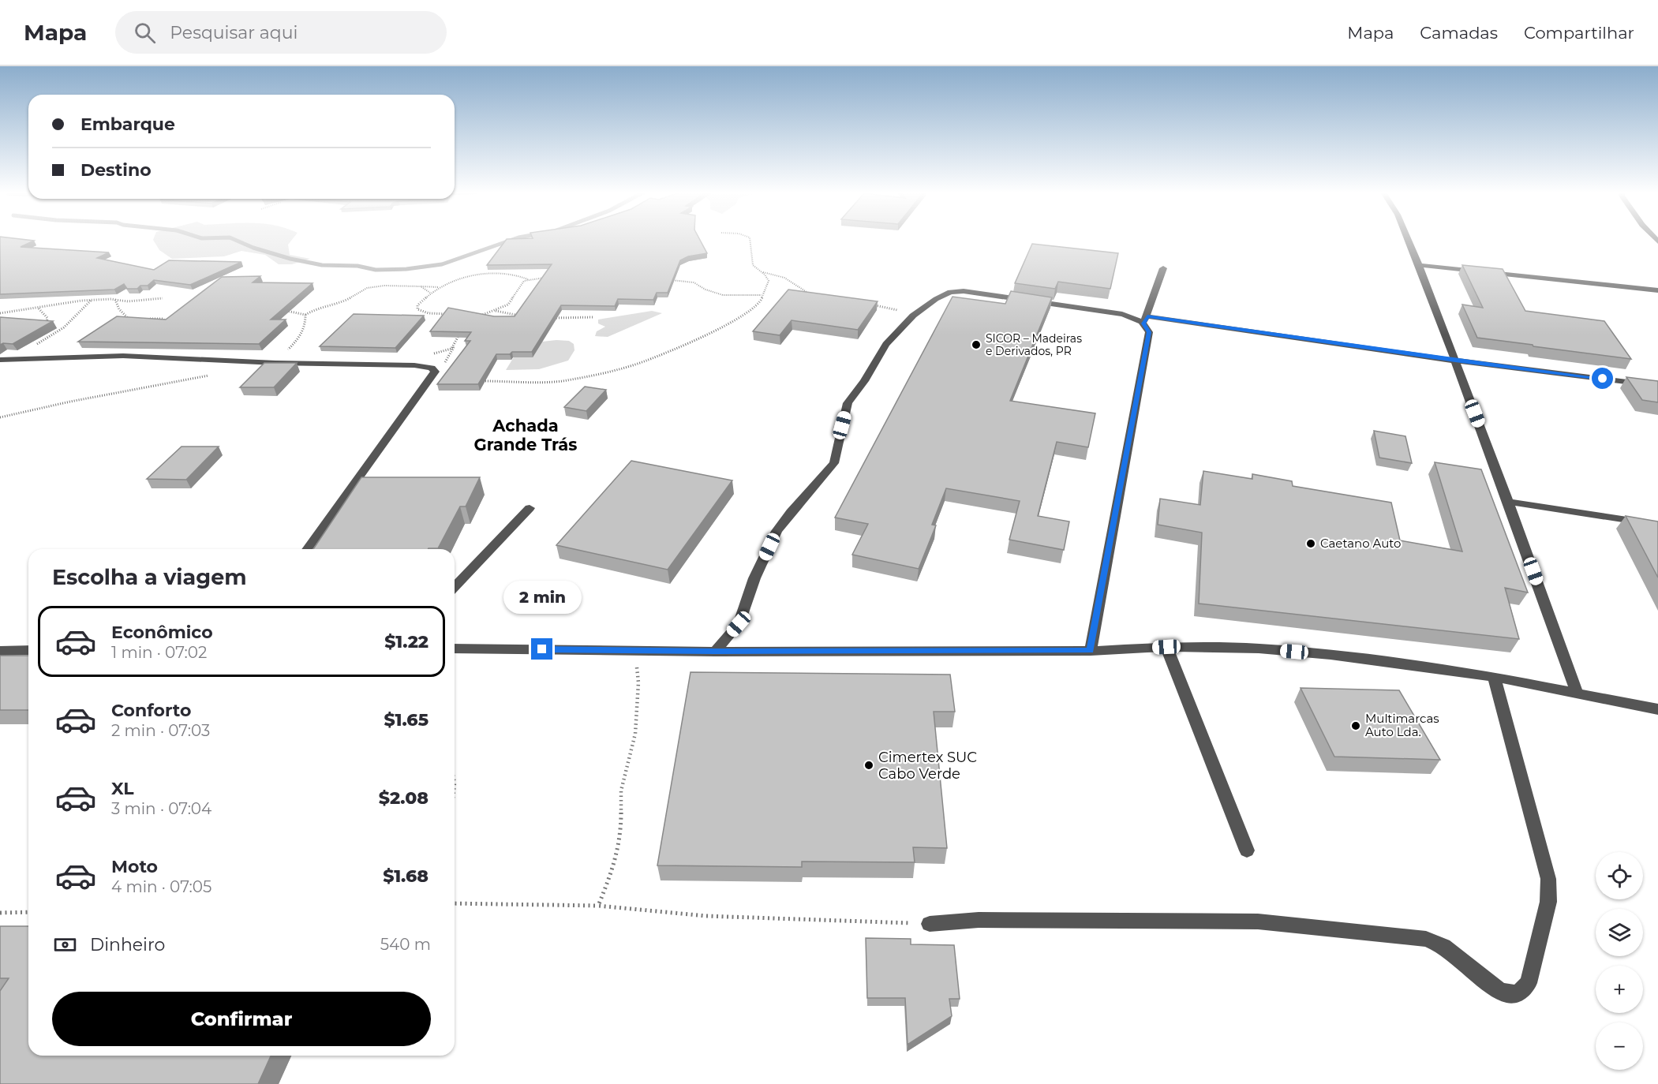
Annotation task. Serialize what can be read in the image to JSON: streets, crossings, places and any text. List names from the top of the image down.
{
  "districts": ["Achada Grande Trás"],
  "places": [
    "SICOR – Madeiras e Derivados, PR",
    "Caetano Auto",
    "Multimarcas Auto Lda.",
    "Cimertex SUC Cabo Verde"
  ],
  "page": {
    "header": "Mapa",
    "search": "Pesquisar aqui",
    "nav": ["Mapa", "Camadas", "Compartilhar"],
    "banner": ["Embarque", "Destino"],
    "heading": "Escolha a viagem",
    "bubble": "2 min",
    "list": [
      {
        "name": "Econômico",
        "note": "1 min · 07:02",
        "value": "$1.22"
      },
      {
        "name": "Conforto",
        "note": "2 min · 07:03",
        "value": "$1.65"
      },
      {
        "name": "XL",
        "note": "3 min · 07:04",
        "value": "$2.08"
      },
      {
        "name": "Moto",
        "note": "4 min · 07:05",
        "value": "$1.68"
      }
    ],
    "map_buttons": ["+", "−"],
    "pay": ["Dinheiro", "540 m"],
    "buttons": "Confirmar"
  }
}
